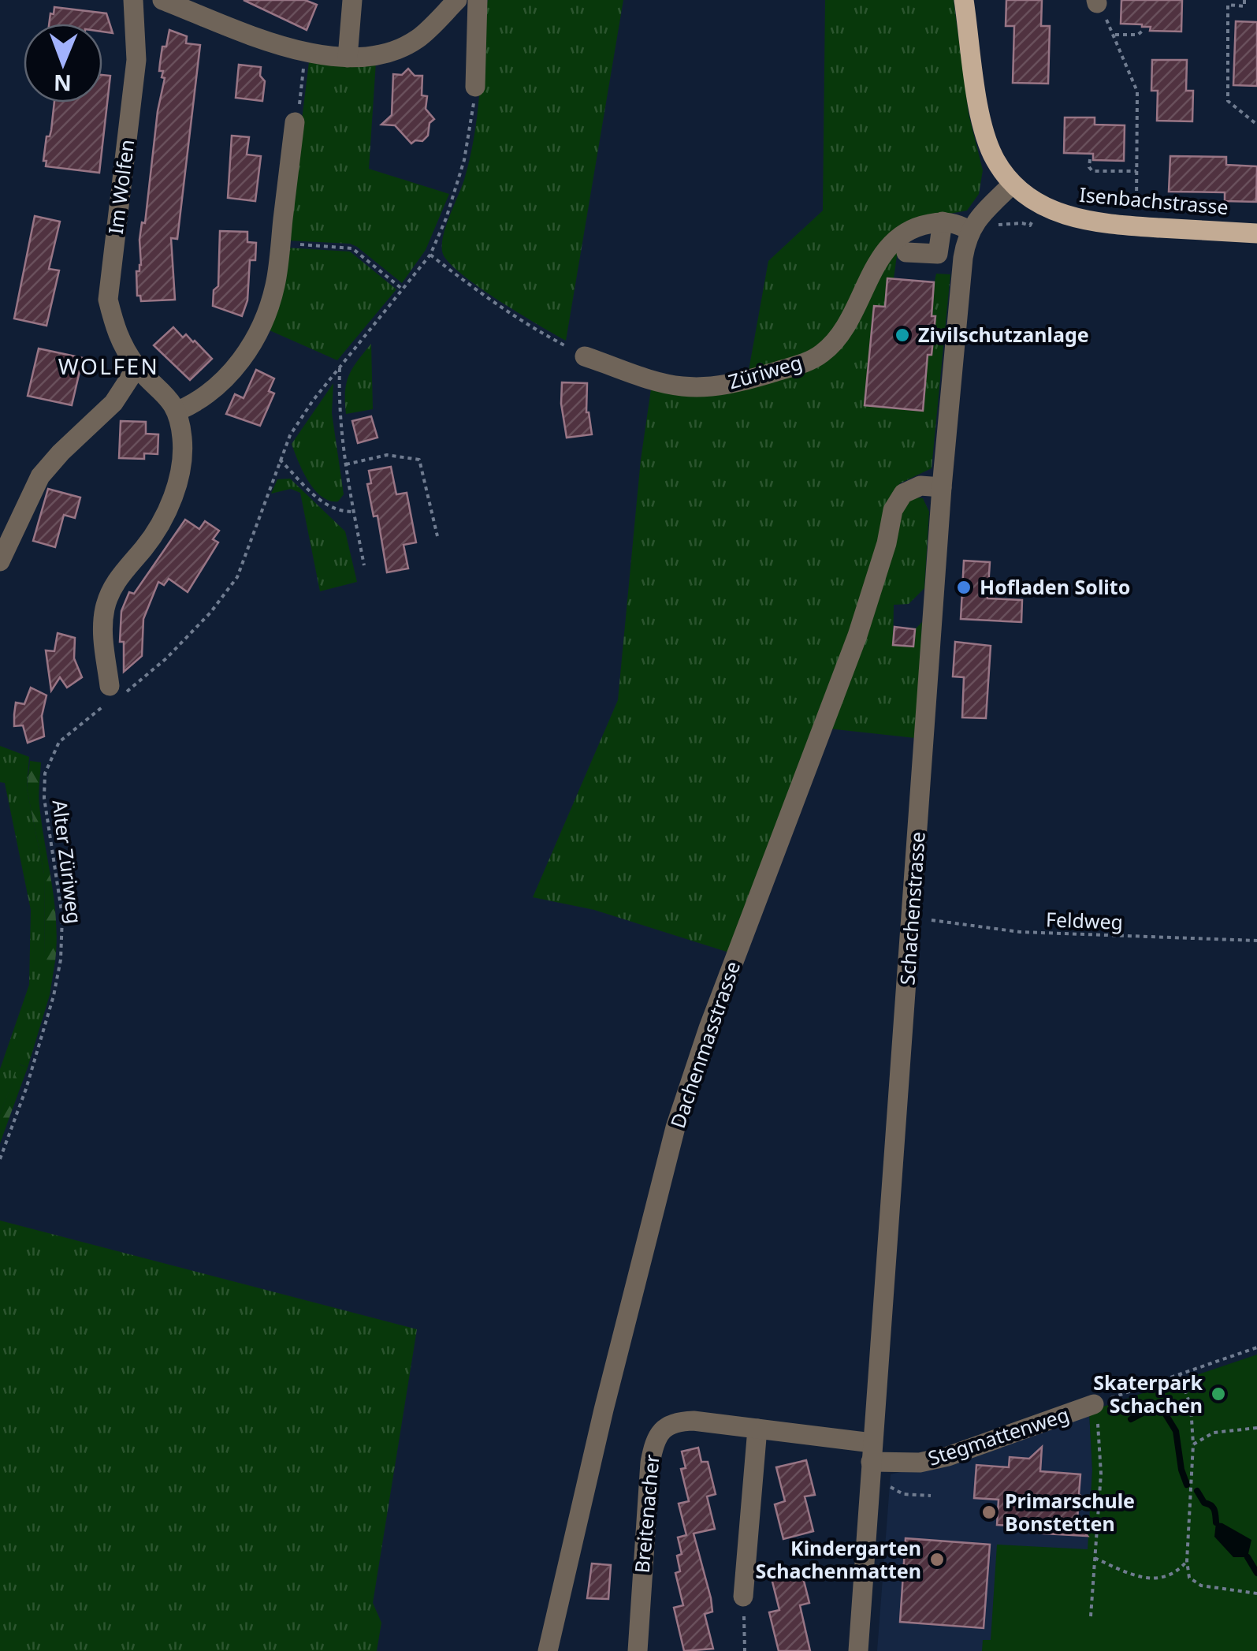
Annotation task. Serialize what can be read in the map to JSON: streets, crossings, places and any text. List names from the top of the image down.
{
  "streets": {
    "main road": ["Isenbachstrasse"],
    "street": [
      "Im Wolfen",
      "Züriweg",
      "Schachenstrasse",
      "Dachenmasstrasse",
      "Stegmattenweg",
      "Breitenacher"
    ],
    "path": ["Alter Züriweg", "Feldweg"]
  },
  "crossings": [
    ["Schachenstrasse", "Feldweg"],
    ["Schachenstrasse", "Dachenmasstrasse"],
    ["Schachenstrasse", "Stegmattenweg"],
    ["Schachenstrasse", "Breitenacher"],
    ["Stegmattenweg", "Breitenacher"]
  ],
  "districts": ["WOLFEN"],
  "places": [
    "Zivilschutzanlage",
    "Hofladen Solito",
    "Skaterpark Schachen",
    "Primarschule Bonstetten",
    "Kindergarten Schachenmatten"
  ],
  "north": "bottom"
}
